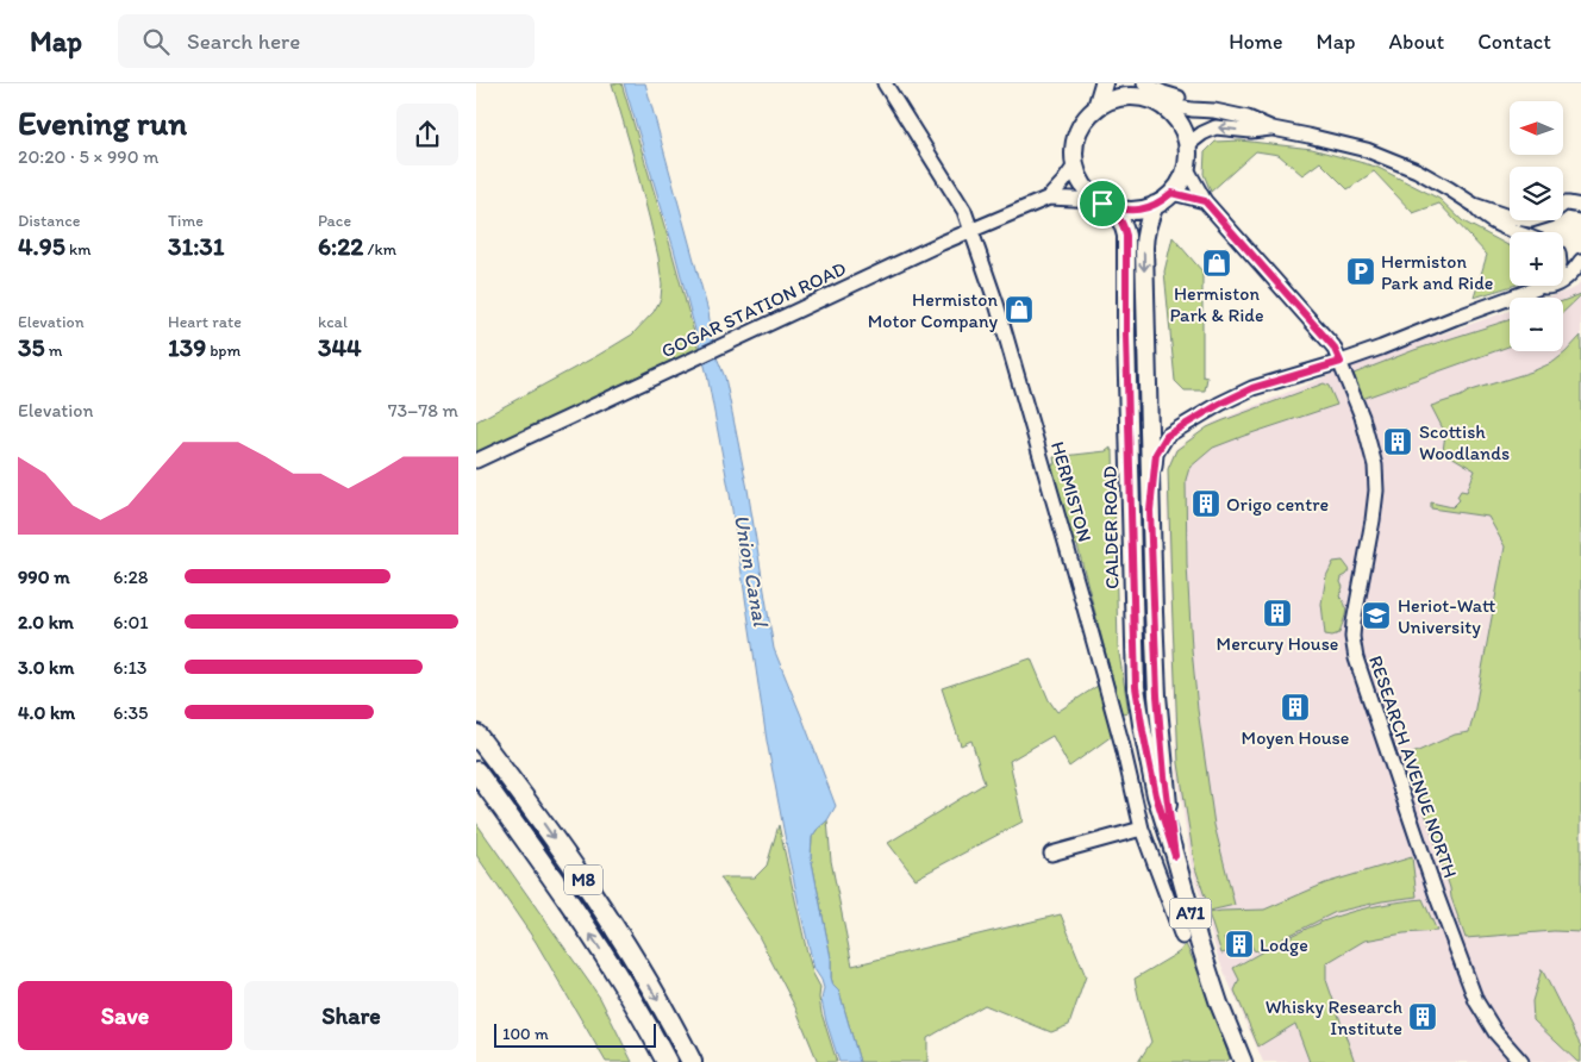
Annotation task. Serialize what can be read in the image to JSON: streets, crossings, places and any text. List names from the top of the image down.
{
  "streets": {
    "highway": ["M8"],
    "main road": ["CALDER ROAD", "A71"],
    "street": ["GOGAR STATION ROAD", "HERMISTON", "RESEARCH AVENUE NORTH"]
  },
  "crossings": [
    ["GOGAR STATION ROAD", "HERMISTON"],
    ["GOGAR STATION ROAD", "CALDER ROAD"],
    ["GOGAR STATION ROAD", "RESEARCH AVENUE NORTH"],
    ["CALDER ROAD", "RESEARCH AVENUE NORTH"]
  ],
  "water": ["Union Canal"],
  "places": {
    "shop": ["Hermiston Park & Ride", "Hermiston Motor Company"],
    "parking": ["Hermiston Park and Ride"],
    "building": [
      "Scottish Woodlands",
      "Origo centre",
      "Mercury House",
      "Moyen House",
      "Lodge",
      "Whisky Research Institute"
    ],
    "school or university": ["Heriot-Watt University"]
  },
  "scale_bar": "100 m",
  "north": "left",
  "page": {
    "header": "Map",
    "search": "Search here",
    "nav": [
      "Home",
      "Map",
      "About",
      "Contact"
    ],
    "heading": ["Evening run", "20:20 · 5 × 990 m"],
    "map_buttons": ["+", "−"],
    "stats": [
      ["Distance", "4.95 km"],
      ["Time", "31:31"],
      ["Pace", "6:22 /km"],
      ["Elevation", "35 m"],
      ["Heart rate", "139 bpm"],
      ["kcal", "344"]
    ],
    "chart": ["Elevation", "73–78 m"],
    "list": [
      {
        "name": "990 m",
        "note": "6:28"
      },
      {
        "name": "2.0 km",
        "note": "6:01"
      },
      {
        "name": "3.0 km",
        "note": "6:13"
      },
      {
        "name": "4.0 km",
        "note": "6:35"
      }
    ],
    "buttons": ["Save", "Share"],
    "scale": "100 m"
  }
}
